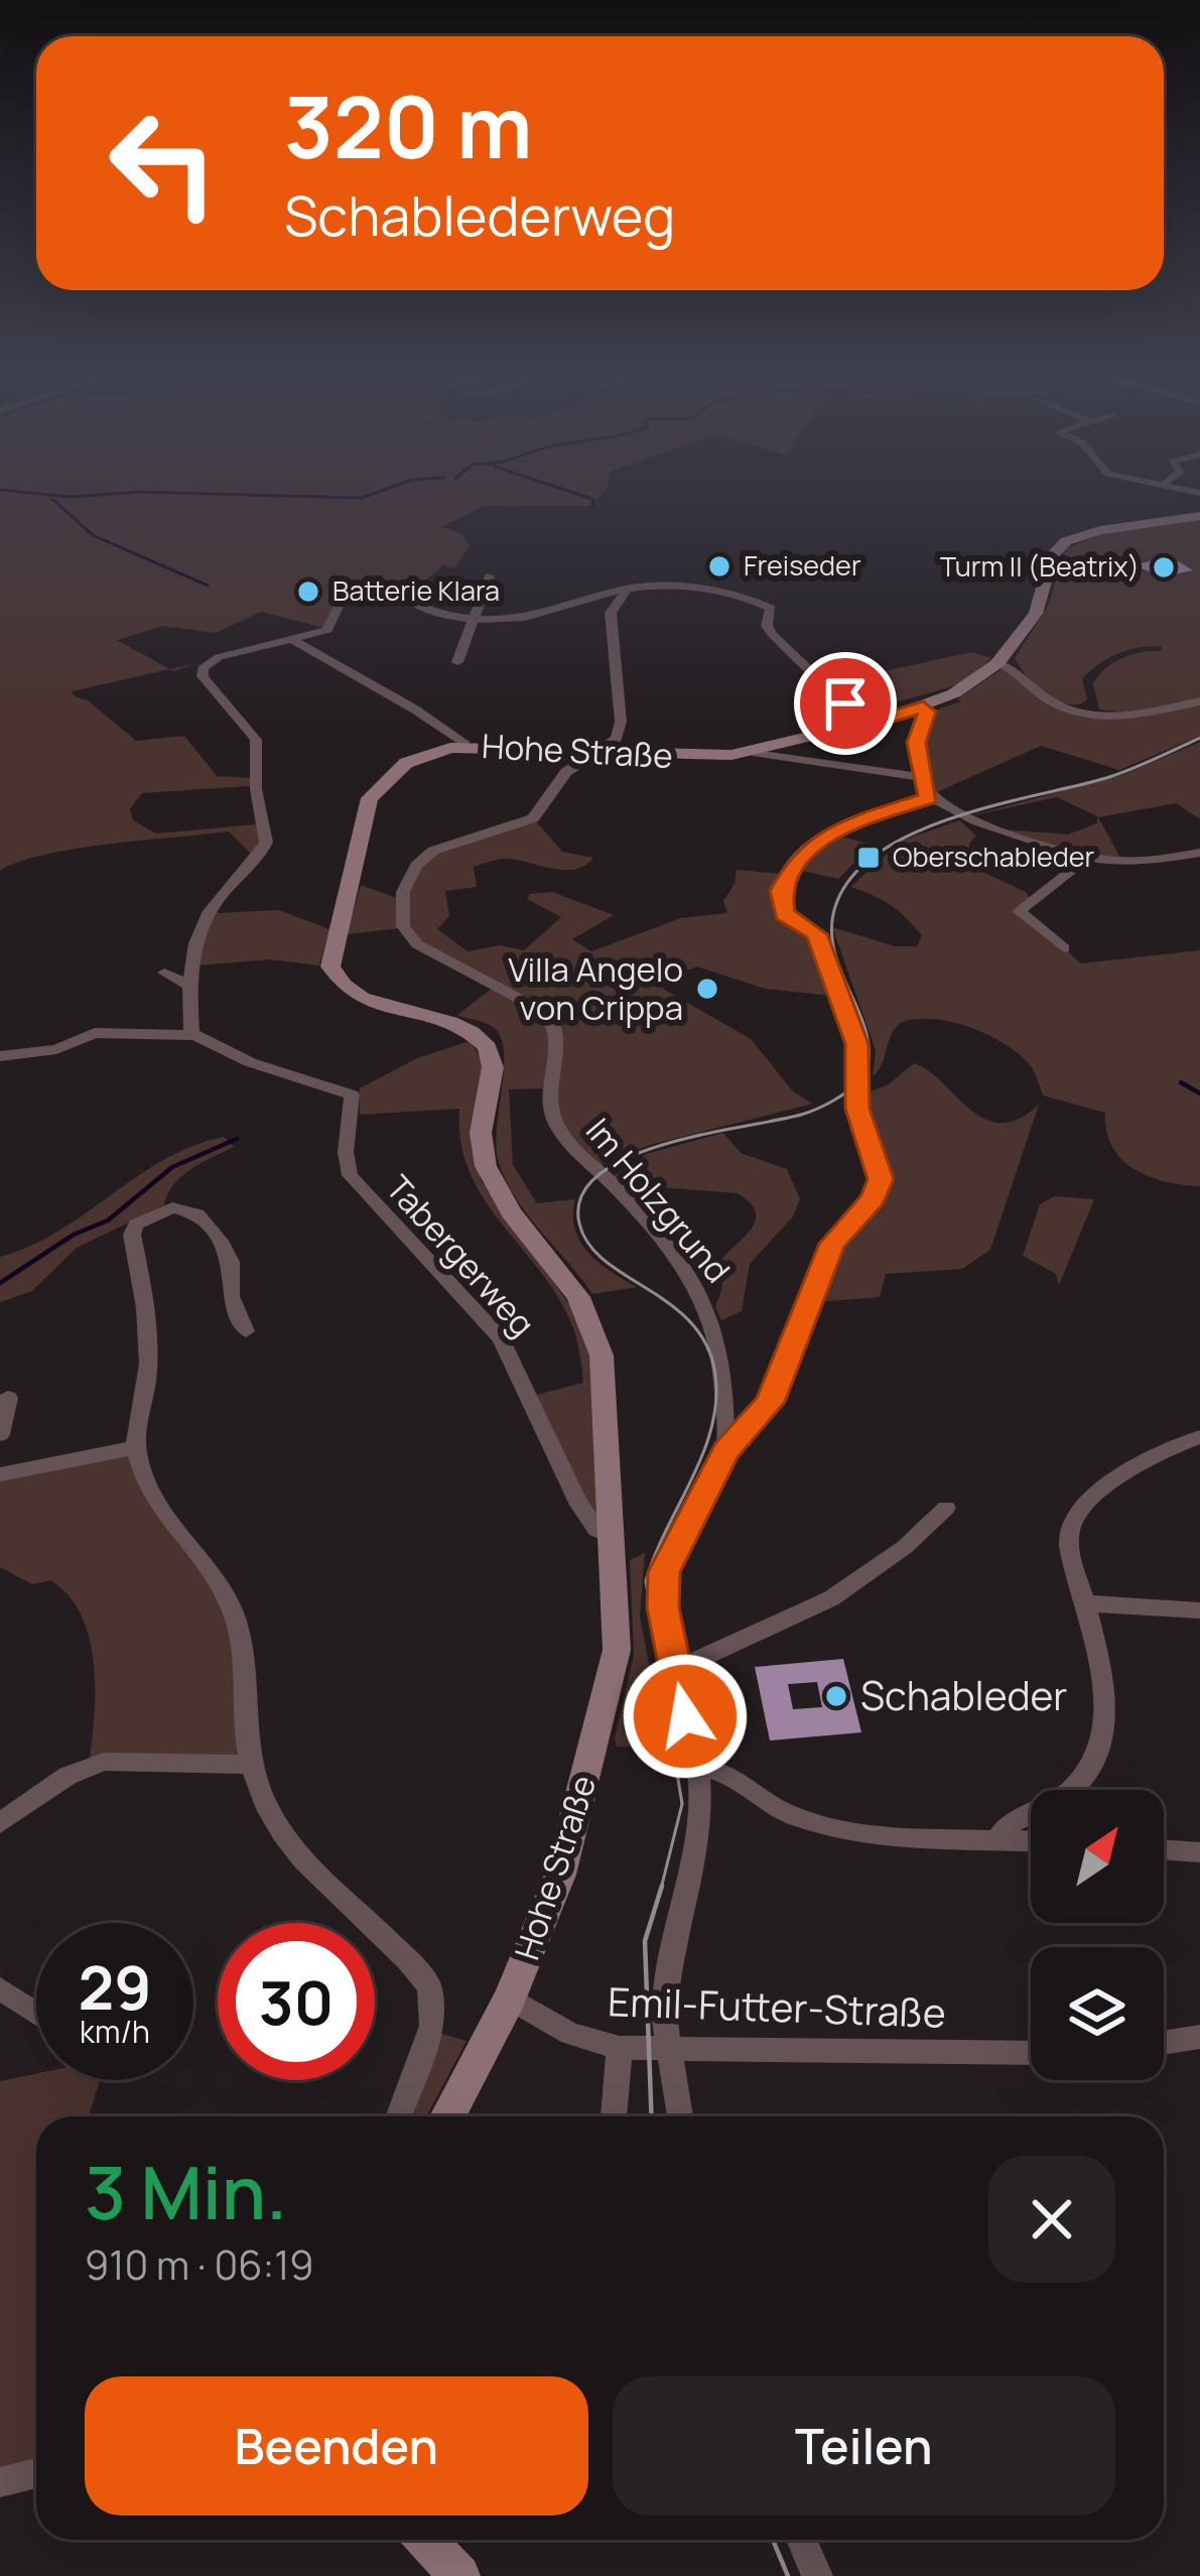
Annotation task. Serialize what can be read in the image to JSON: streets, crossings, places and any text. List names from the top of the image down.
{
  "streets": {
    "main road": ["Hohe Straße"],
    "street": ["Im Holzgrund", "Tabergerweg", "Emil-Futter-Straße"]
  },
  "crossings": [
    ["Hohe Straße", "Im Holzgrund"],
    ["Hohe Straße", "Tabergerweg"],
    ["Hohe Straße", "Emil-Futter-Straße"]
  ],
  "places": {
    "other": [
      "Freiseder",
      "Turm II (Beatrix)",
      "Batterie Klara",
      "Villa Angelo von Crippa",
      "Schableder"
    ],
    "transit": ["Oberschableder"]
  },
  "north": "top right",
  "page": {
    "turn": ["320 m", "Schablederweg"],
    "speed": "29 km/h",
    "limit": "30",
    "heading": ["3 Min.", "910 m · 06:19"],
    "buttons": ["Beenden", "Teilen"]
  }
}
